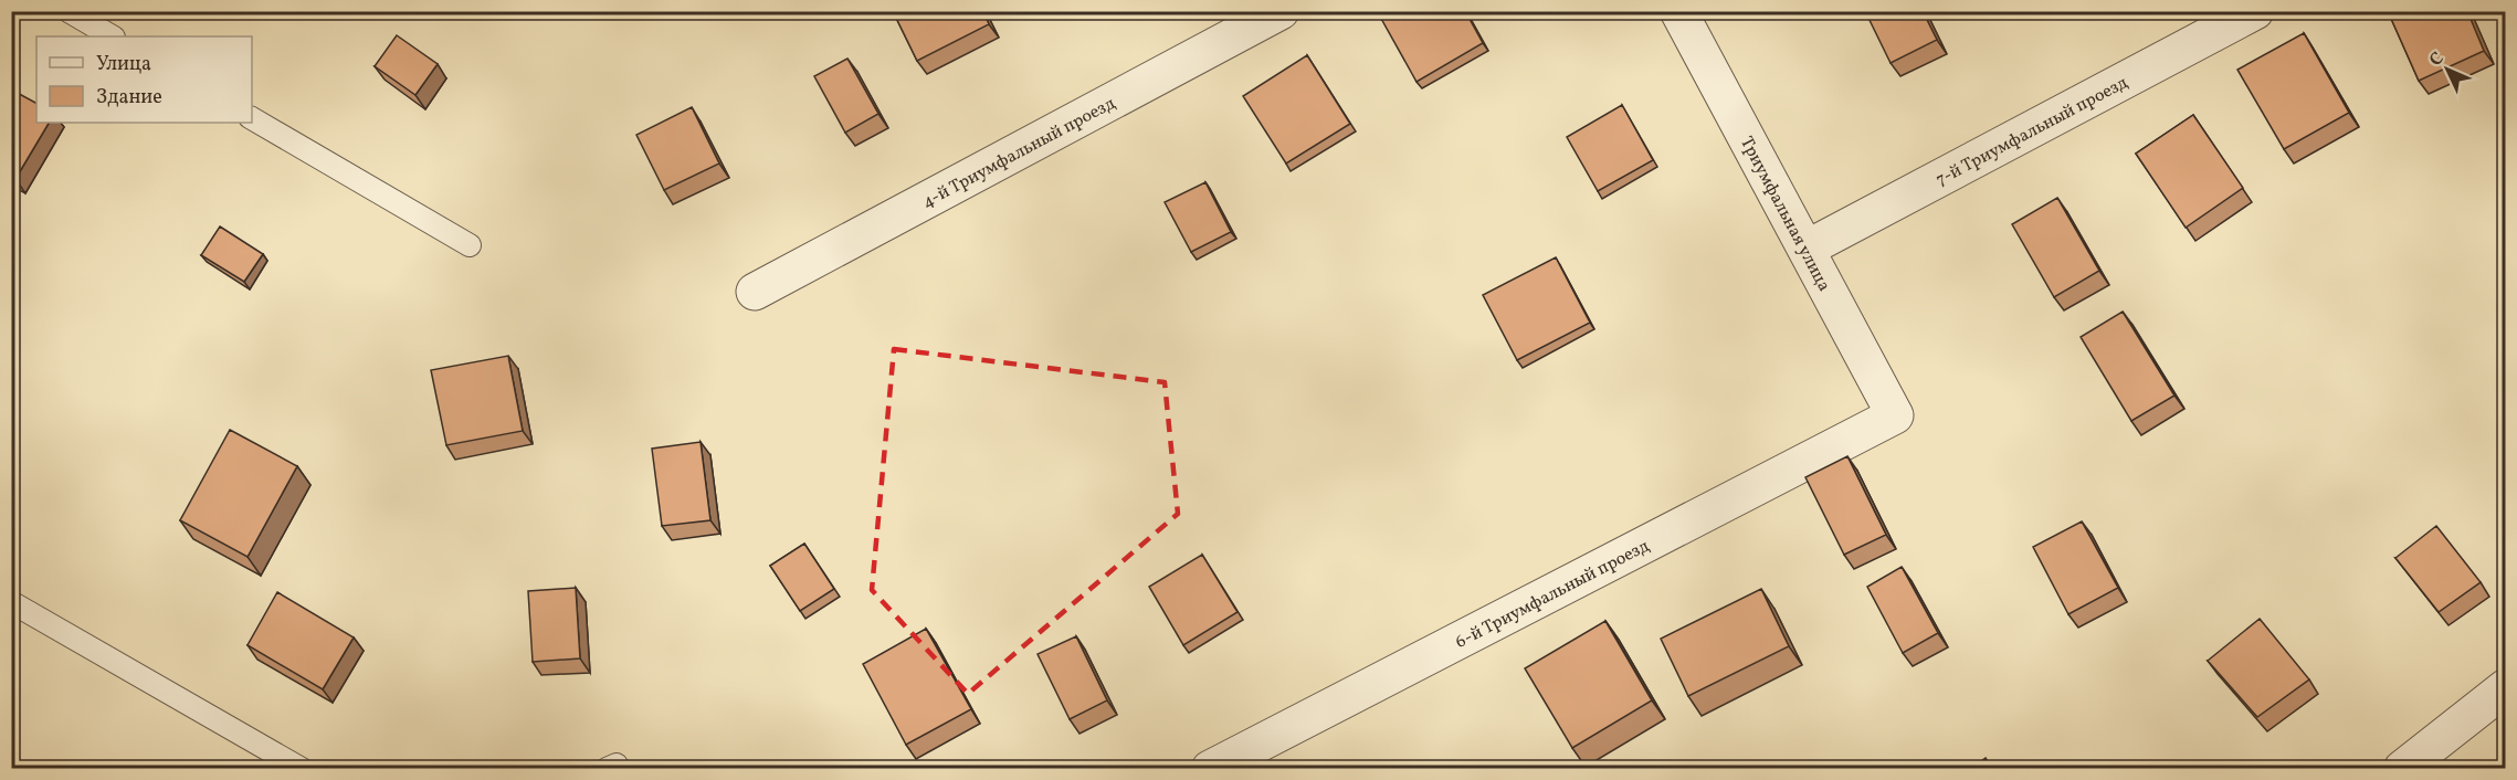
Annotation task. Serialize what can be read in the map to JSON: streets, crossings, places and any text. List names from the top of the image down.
{
  "streets": {
    "street": [
      "7-й Триумфальный проезд",
      "4-й Триумфальный проезд",
      "Триумфальная улица",
      "6-й Триумфальный проезд"
    ]
  },
  "crossings": [
    ["7-й Триумфальный проезд", "Триумфальная улица"],
    ["Триумфальная улица", "6-й Триумфальный проезд"]
  ],
  "legend": ["Улица", "Здание"],
  "north": "top left"
}
